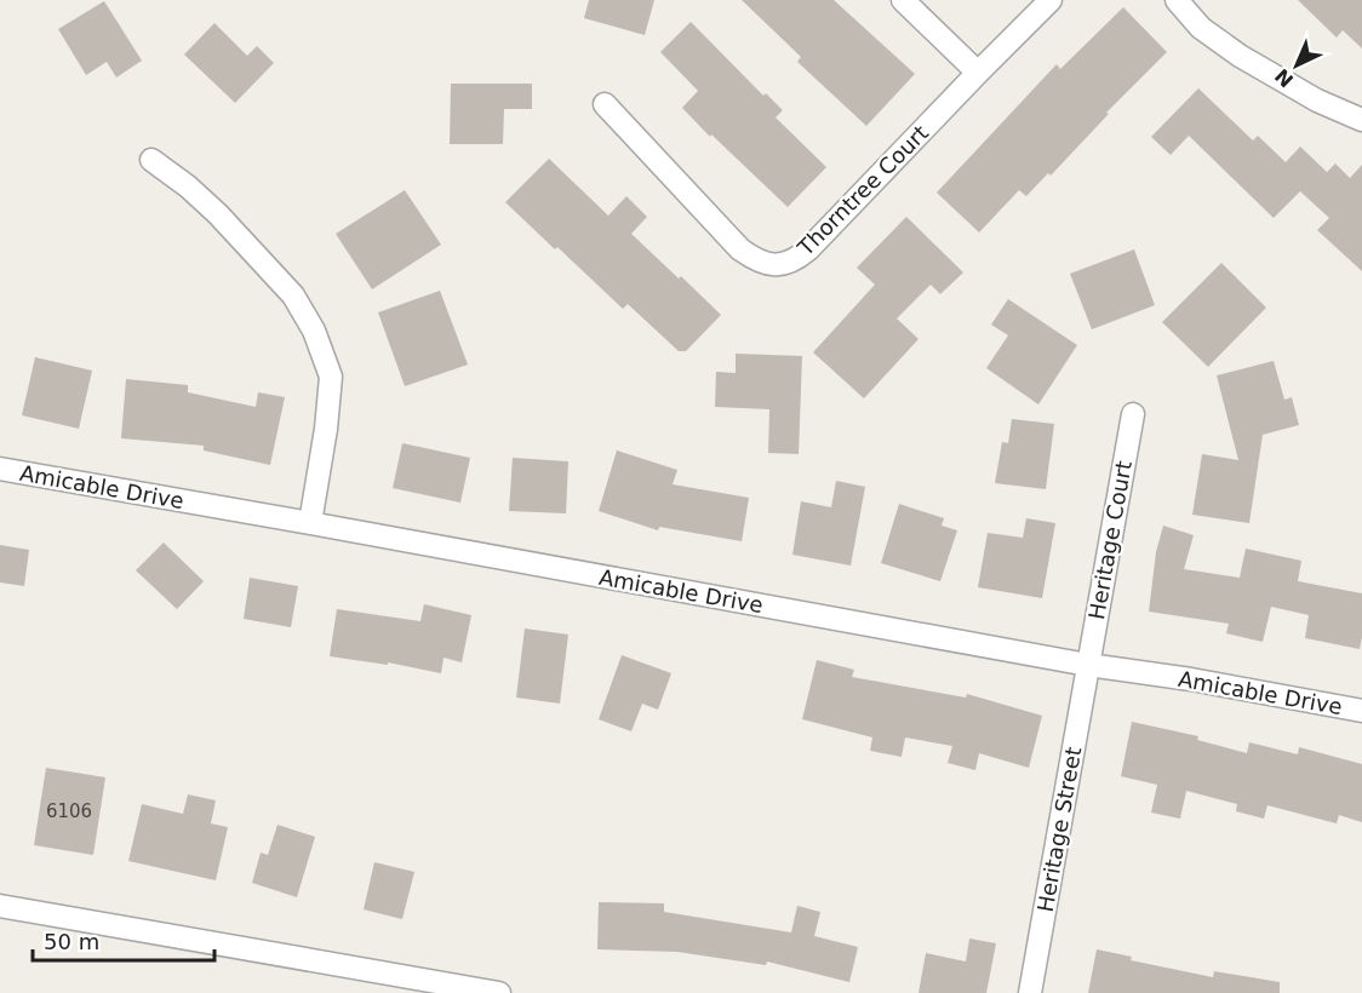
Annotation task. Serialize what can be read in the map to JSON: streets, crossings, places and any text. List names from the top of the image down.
{
  "streets": {
    "street": [
      "Thorntree Court",
      "Amicable Drive",
      "Heritage Court",
      "Heritage Street"
    ]
  },
  "crossings": [
    ["Amicable Drive", "Heritage Court"],
    ["Amicable Drive", "Heritage Street"],
    ["Heritage Court", "Heritage Street"]
  ],
  "house_numbers": ["6106"],
  "scale_bar": "50 m",
  "north": "bottom left"
}
